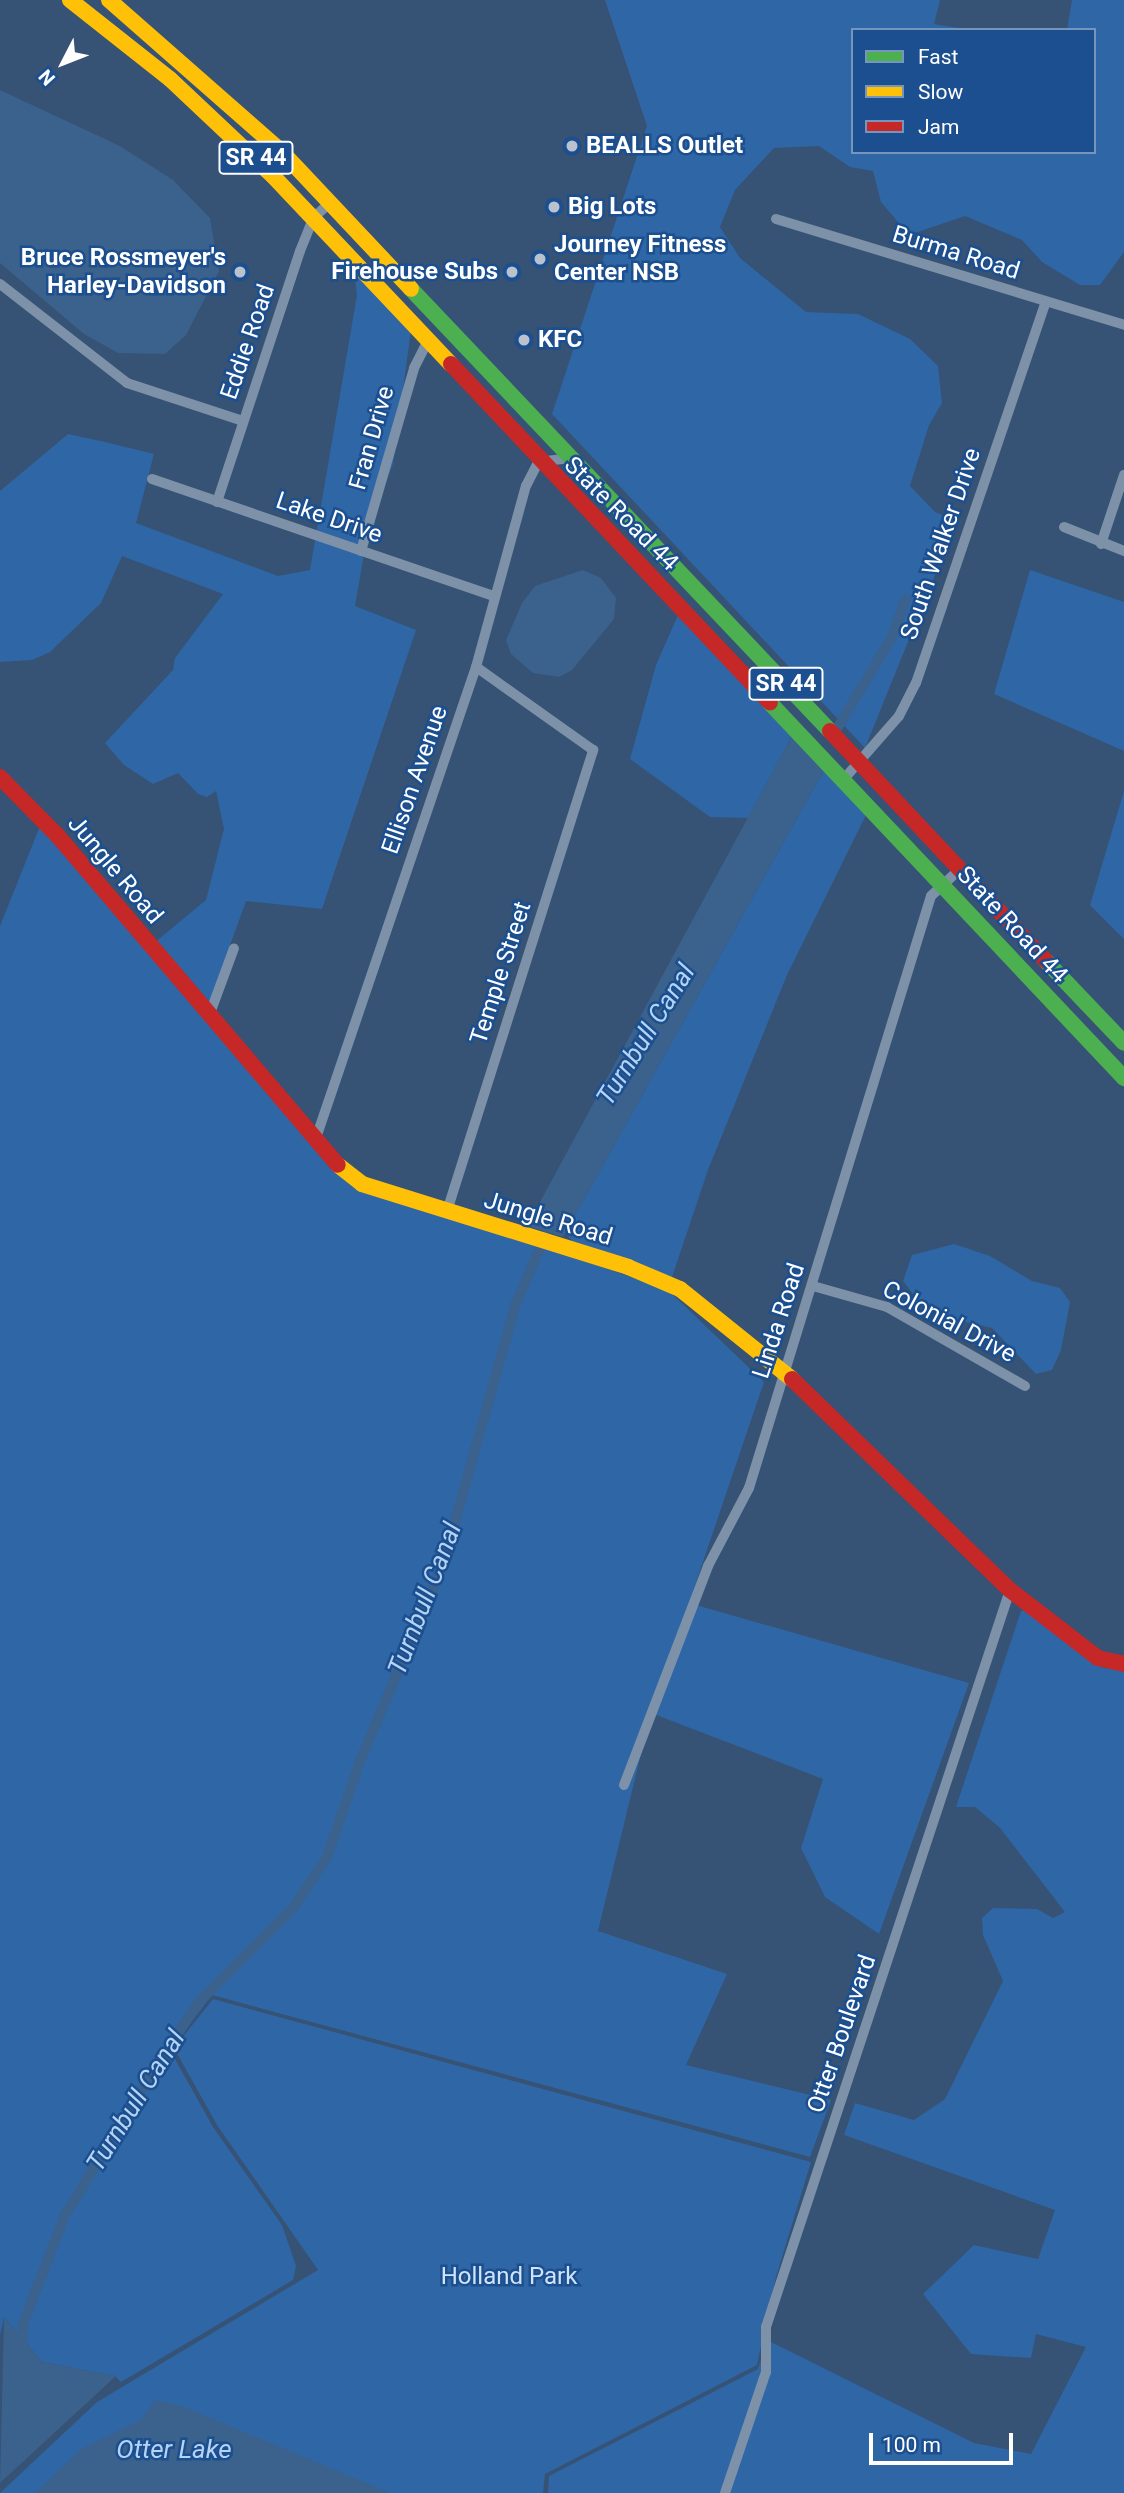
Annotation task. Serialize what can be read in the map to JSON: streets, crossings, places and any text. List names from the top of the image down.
{
  "streets": {
    "main road": ["SR 44", "State Road 44", "Jungle Road"],
    "street": [
      "Burma Road",
      "Eddie Road",
      "Fran Drive",
      "Lake Drive",
      "South Walker Drive",
      "Ellison Avenue",
      "Temple Street",
      "Linda Road",
      "Colonial Drive",
      "Otter Boulevard"
    ]
  },
  "crossings": [
    ["Burma Road", "South Walker Drive"],
    ["Eddie Road", "State Road 44"],
    ["Eddie Road", "Lake Drive"],
    ["Fran Drive", "State Road 44"],
    ["Fran Drive", "Lake Drive"],
    ["State Road 44", "South Walker Drive"],
    ["State Road 44", "Ellison Avenue"],
    ["State Road 44", "Linda Road"],
    ["Lake Drive", "Ellison Avenue"],
    ["Ellison Avenue", "Jungle Road"],
    ["Ellison Avenue", "Temple Street"],
    ["Jungle Road", "Temple Street"],
    ["Jungle Road", "Linda Road"],
    ["Jungle Road", "Otter Boulevard"],
    ["Linda Road", "Colonial Drive"]
  ],
  "water": ["Turnbull Canal", "Otter Lake"],
  "parks": ["Holland Park"],
  "places": [
    "BEALLS Outlet",
    "Big Lots",
    "Journey Fitness Center NSB",
    "Bruce Rossmeyer's Harley-Davidson",
    "Firehouse Subs",
    "KFC"
  ],
  "legend": ["Fast", "Slow", "Jam"],
  "scale_bar": "100 m",
  "north": "bottom left"
}
